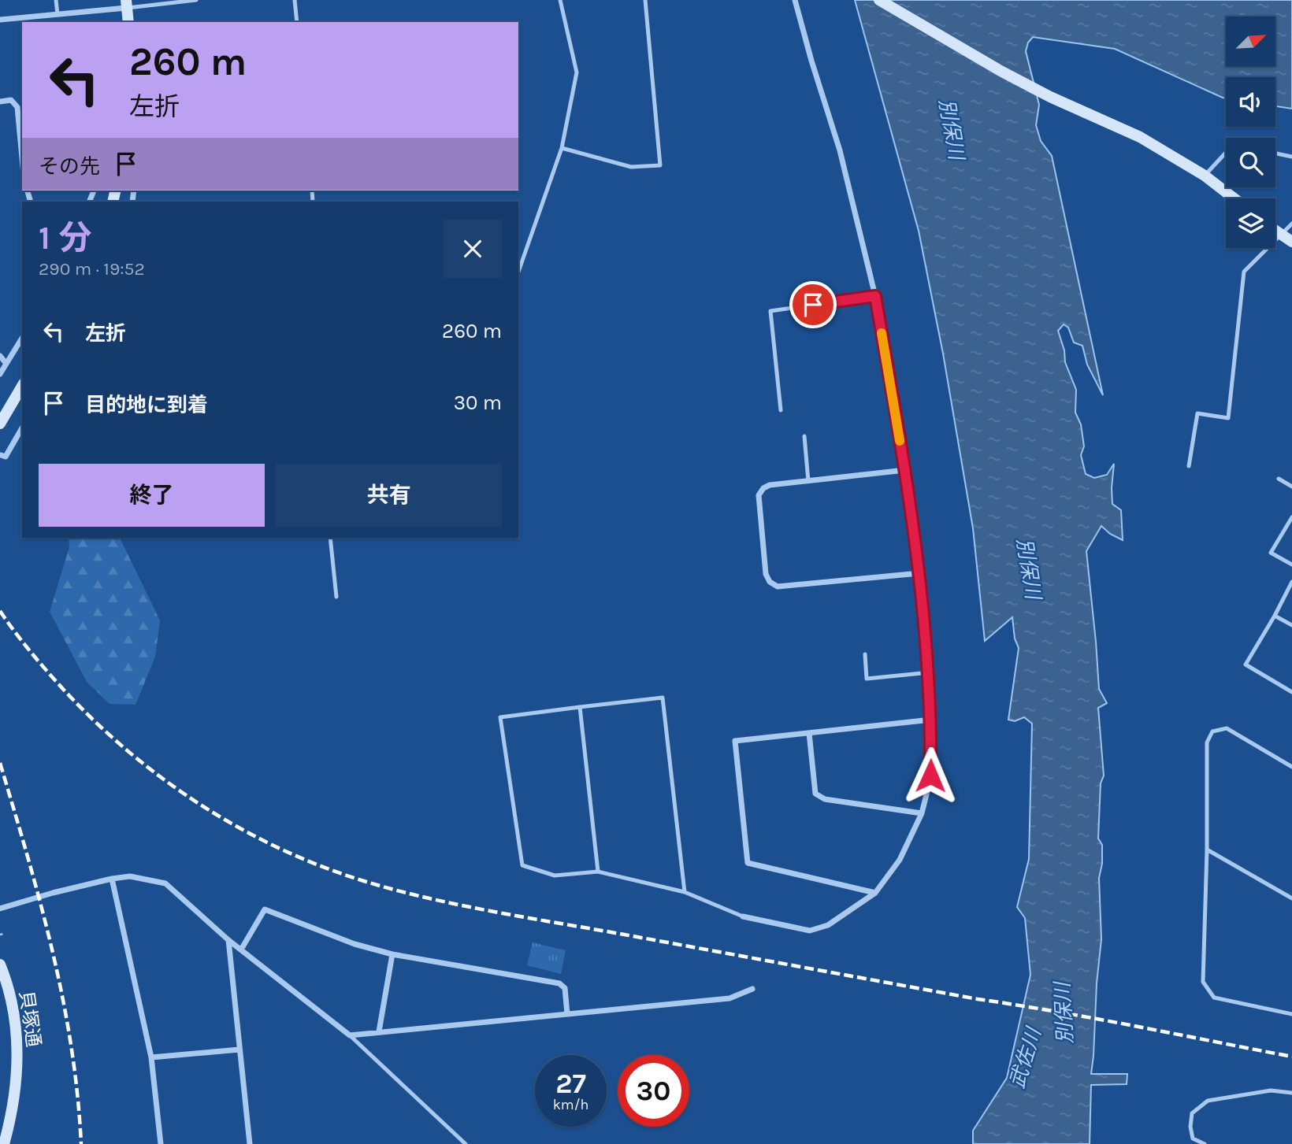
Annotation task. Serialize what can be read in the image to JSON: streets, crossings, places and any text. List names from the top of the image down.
{
  "streets": {
    "street": ["貝塚通"]
  },
  "water": ["別保川", "武佐川"],
  "north": "top right",
  "page": {
    "turn": ["260 m", "左折"],
    "then": "その先",
    "heading": ["1 分", "290 m · 19:52"],
    "list": [
      {
        "name": "左折",
        "value": "260 m"
      },
      {
        "name": "目的地に到着",
        "value": "30 m"
      }
    ],
    "buttons": ["終了", "共有"],
    "speed": "27 km/h",
    "limit": "30"
  }
}
